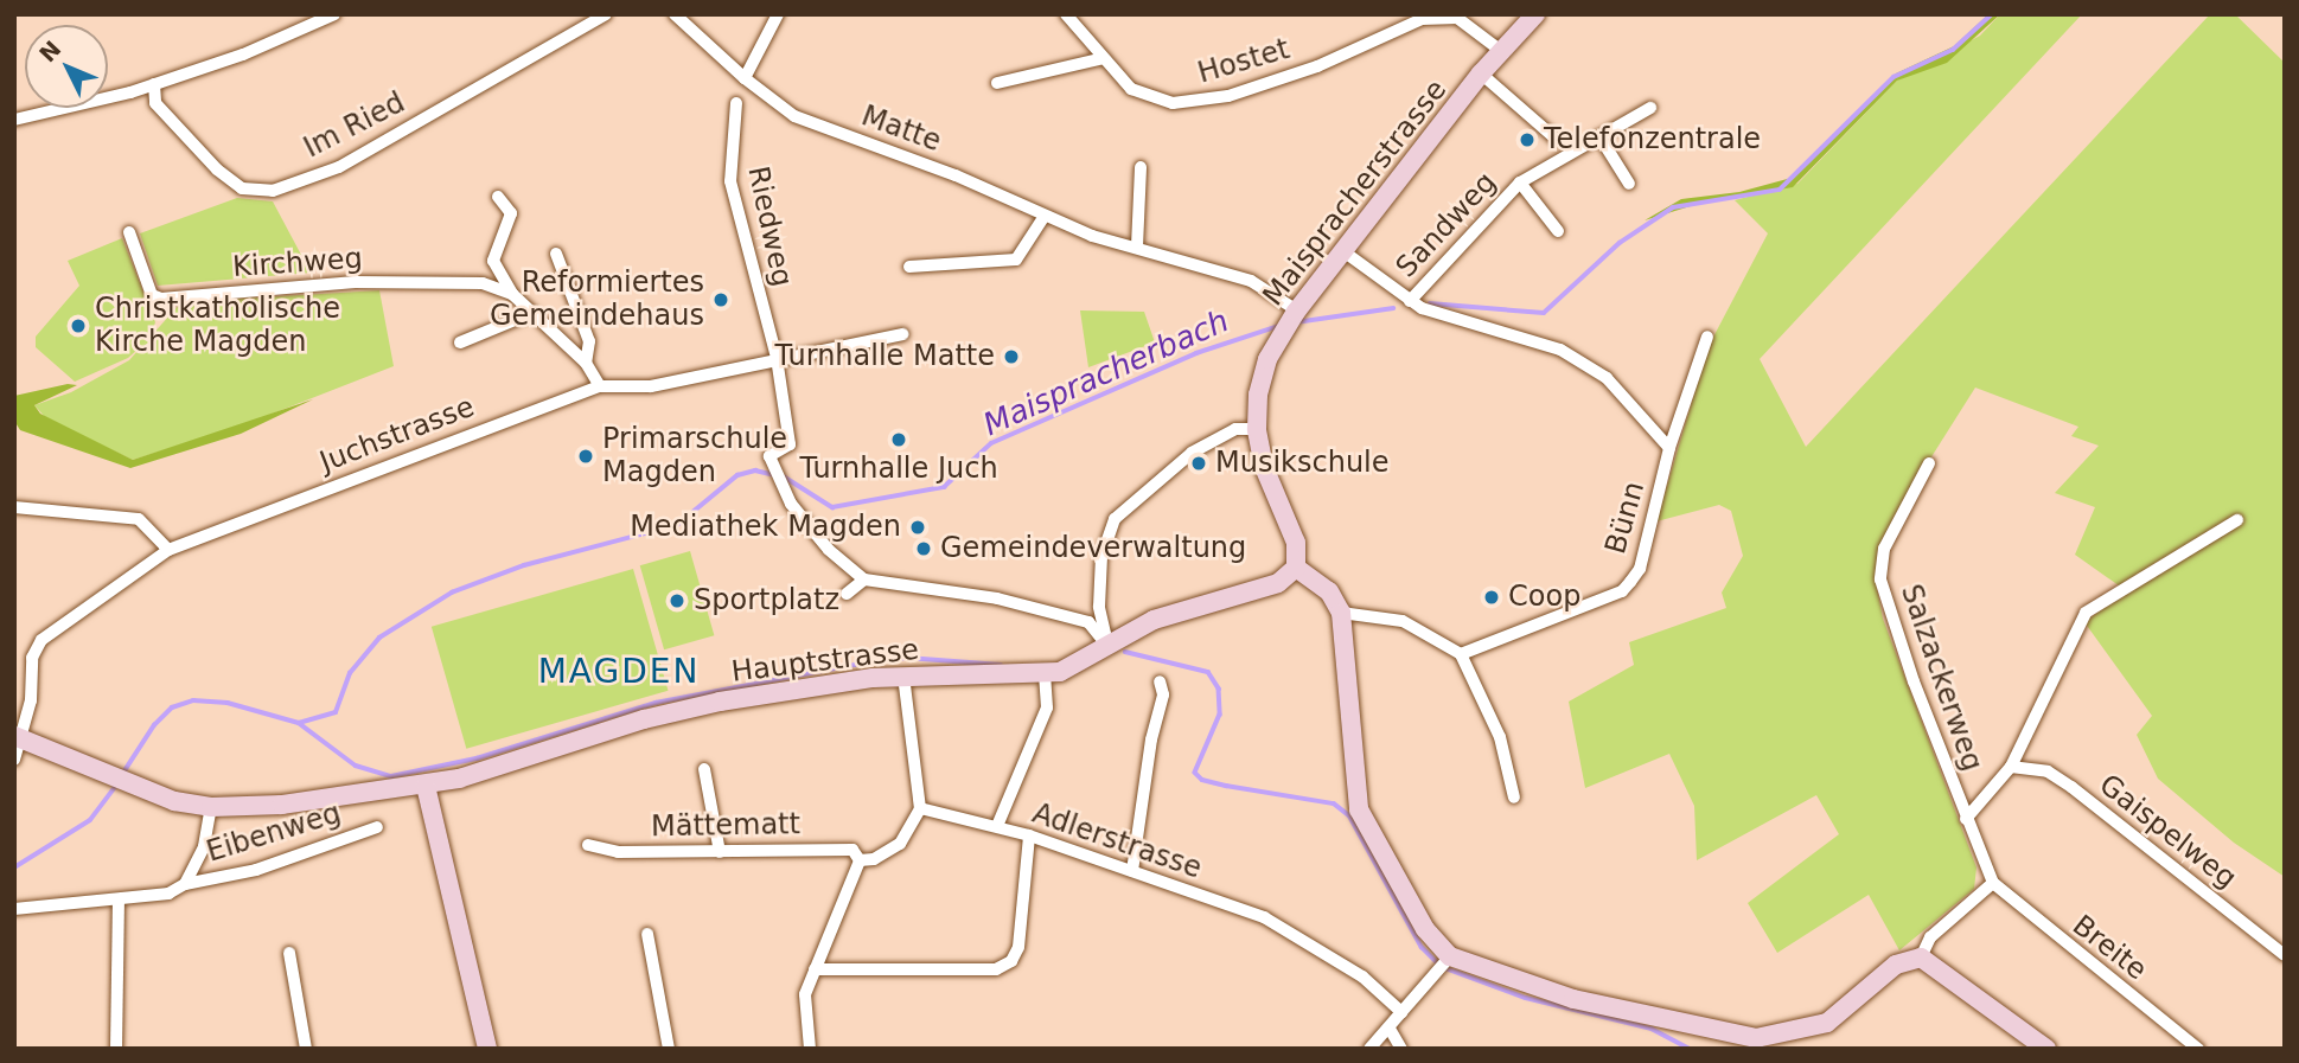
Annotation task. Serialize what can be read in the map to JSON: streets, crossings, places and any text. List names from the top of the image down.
{
  "streets": {
    "main road": ["Maispracherstrasse", "Hauptstrasse"],
    "street": [
      "Hostet",
      "Im Ried",
      "Matte",
      "Sandweg",
      "Riedweg",
      "Kirchweg",
      "Juchstrasse",
      "Bünn",
      "Salzackerweg",
      "Mättematt",
      "Gaispelweg",
      "Eibenweg",
      "Adlerstrasse",
      "Breite"
    ]
  },
  "crossings": [
    ["Hostet", "Maispracherstrasse"],
    ["Matte", "Maispracherstrasse"],
    ["Maispracherstrasse", "Hauptstrasse"],
    ["Riedweg", "Juchstrasse"],
    ["Juchstrasse", "Hauptstrasse"],
    ["Salzackerweg", "Breite"]
  ],
  "districts": ["MAGDEN"],
  "water": ["Maispracherbach"],
  "places": [
    "Telefonzentrale",
    "Reformiertes Gemeindehaus",
    "Christkatholische Kirche Magden",
    "Turnhalle Matte",
    "Turnhalle Juch",
    "Primarschule Magden",
    "Musikschule",
    "Mediathek Magden",
    "Gemeindeverwaltung",
    "Coop",
    "Sportplatz"
  ],
  "north": "top left"
}
